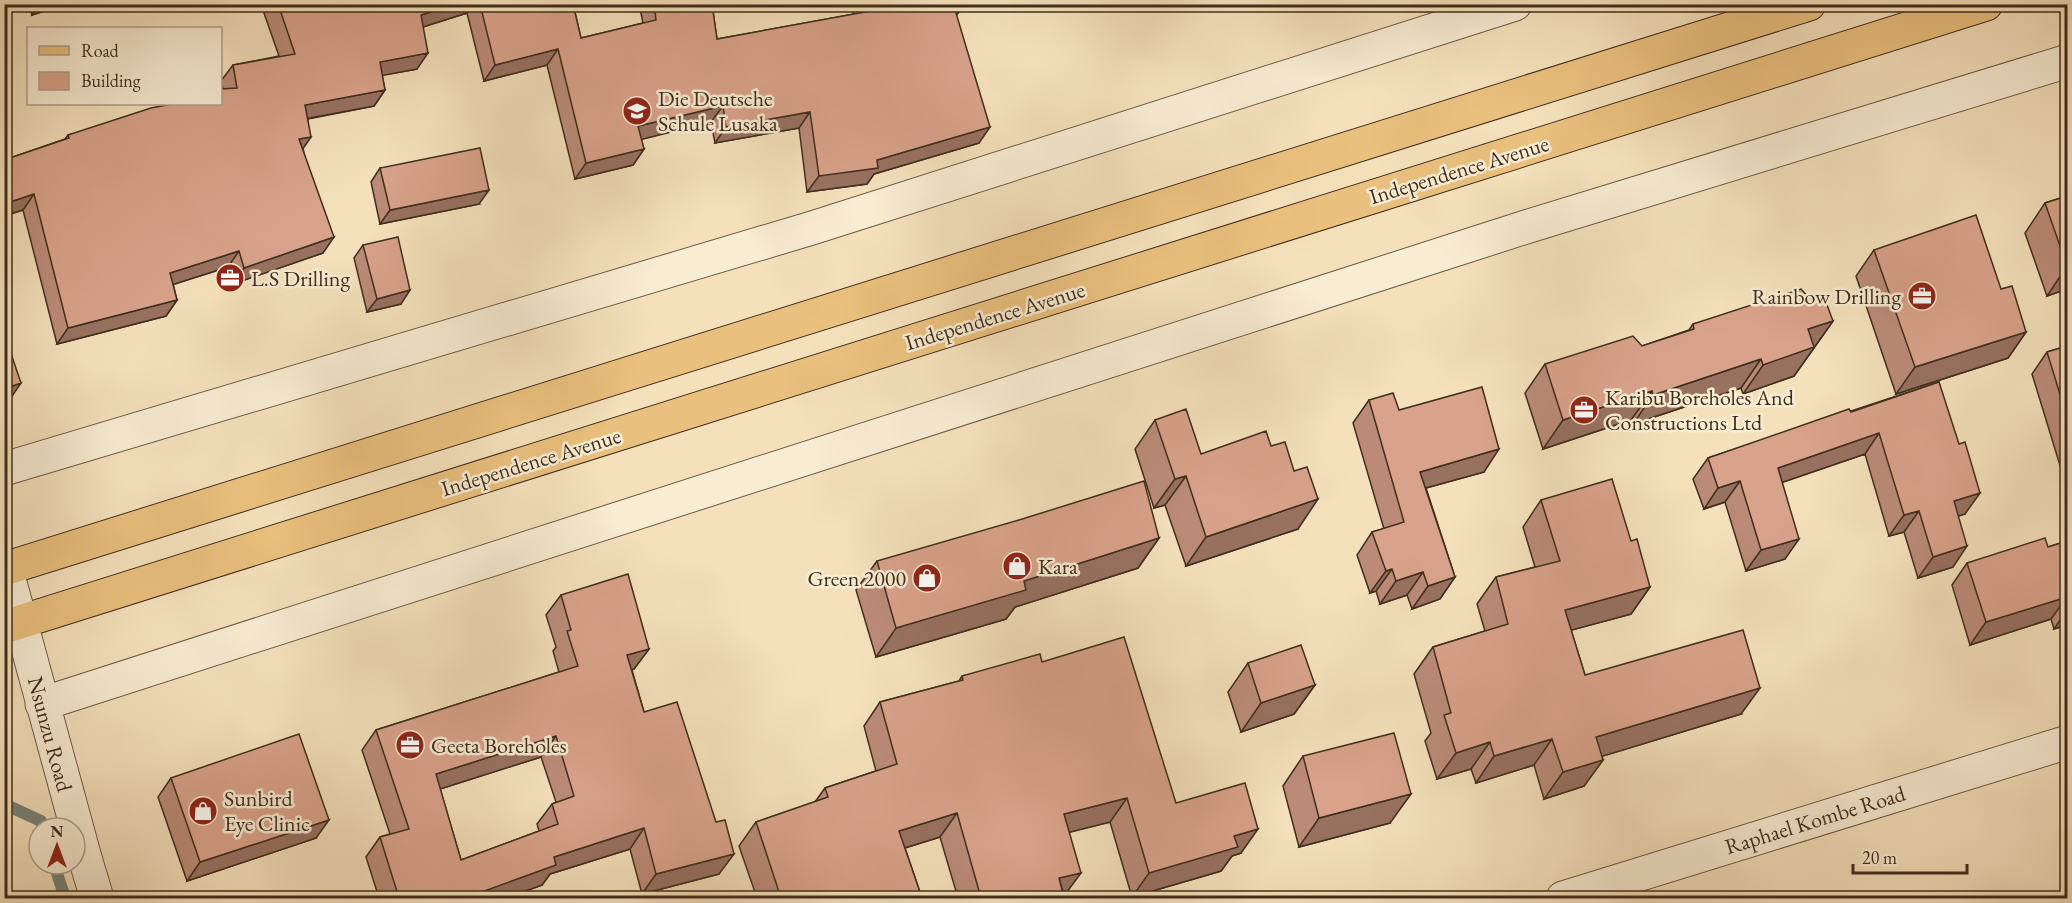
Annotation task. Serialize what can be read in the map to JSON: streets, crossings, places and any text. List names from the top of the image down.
{
  "streets": {
    "main road": ["Independence Avenue"],
    "street": ["Nsunzu Road", "Raphael Kombe Road"]
  },
  "crossings": [
    ["Independence Avenue", "Nsunzu Road"]
  ],
  "places": {
    "school or university": ["Die Deutsche Schule Lusaka"],
    "office": [
      "L.S Drilling",
      "Rainbow Drilling",
      "Karibu Boreholes And Constructions Ltd",
      "Geeta Boreholes"
    ],
    "shop": ["Kara", "Green 2000", "Sunbird Eye Clinic"]
  },
  "legend": ["Road", "Building"],
  "scale_bar": "20 m",
  "north": "top"
}
